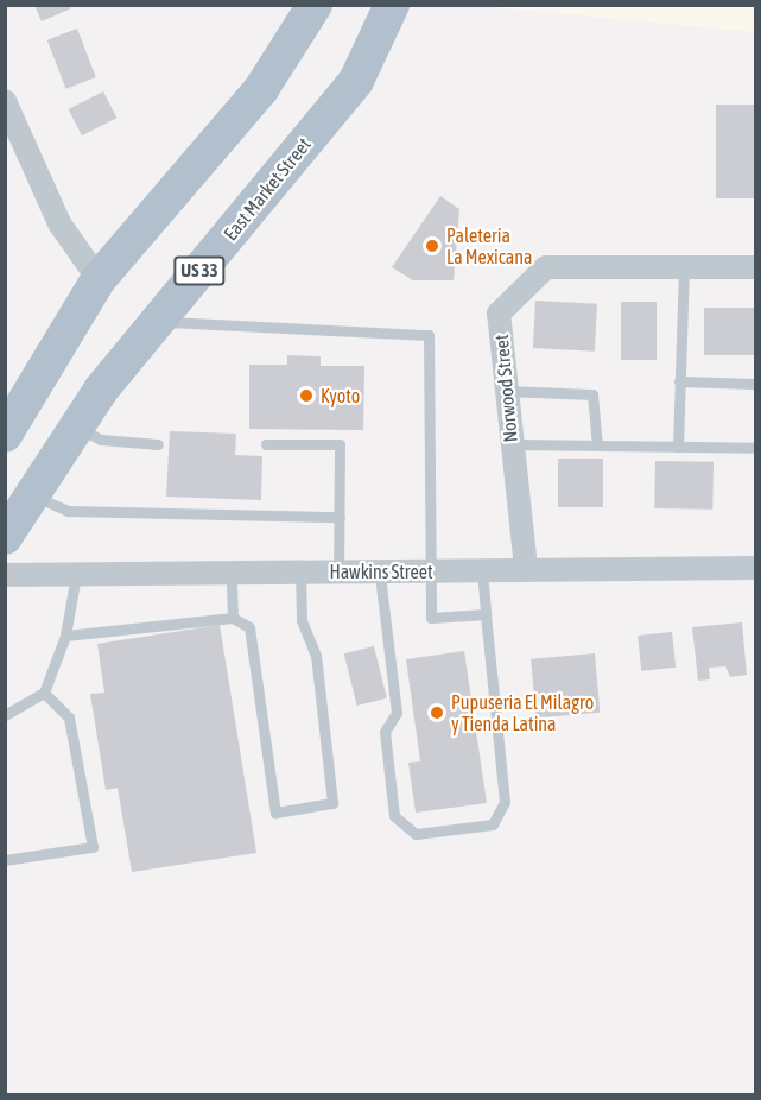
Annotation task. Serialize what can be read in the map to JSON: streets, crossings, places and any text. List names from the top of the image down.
{
  "streets": {
    "main road": ["East Market Street", "US 33"],
    "street": ["Norwood Street", "Hawkins Street"]
  },
  "crossings": [
    ["Norwood Street", "Hawkins Street"]
  ],
  "places": ["Paletería La Mexicana", "Kyoto", "Pupuseria El Milagro y Tienda Latina"]
}
